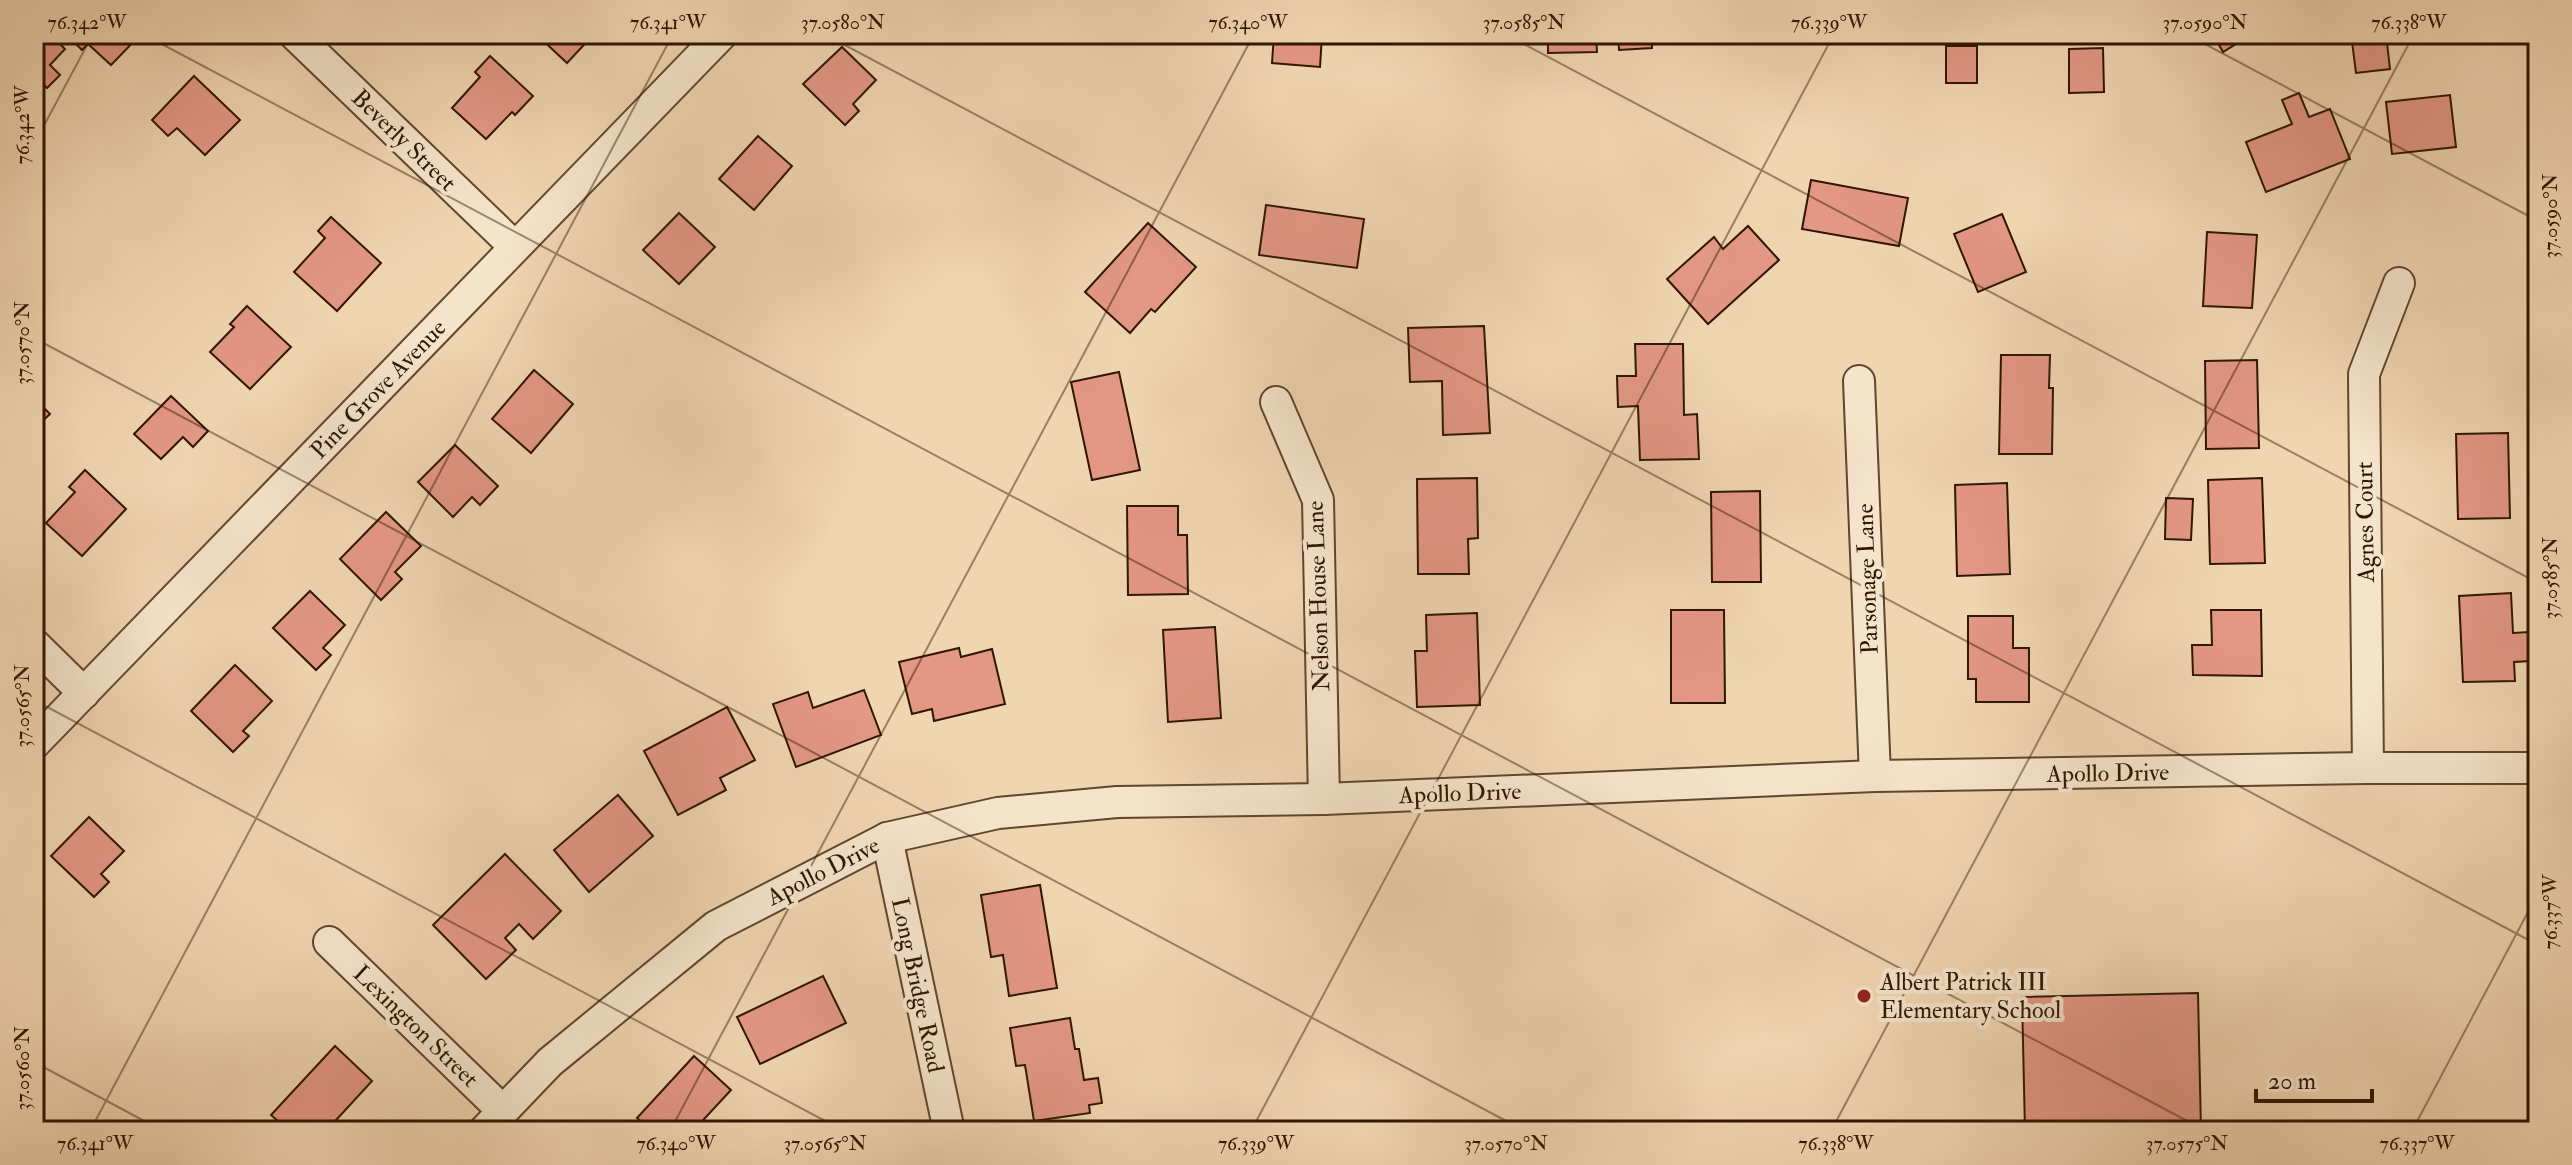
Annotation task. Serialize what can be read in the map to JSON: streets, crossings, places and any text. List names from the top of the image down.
{
  "streets": {
    "street": [
      "Beverly Street",
      "Pine Grove Avenue",
      "Agnes Court",
      "Parsonage Lane",
      "Nelson House Lane",
      "Apollo Drive",
      "Long Bridge Road",
      "Lexington Street"
    ]
  },
  "crossings": [
    ["Beverly Street", "Pine Grove Avenue"],
    ["Agnes Court", "Apollo Drive"],
    ["Parsonage Lane", "Apollo Drive"],
    ["Nelson House Lane", "Apollo Drive"],
    ["Apollo Drive", "Long Bridge Road"],
    ["Apollo Drive", "Lexington Street"]
  ],
  "places": ["Albert Patrick III Elementary School"],
  "scale_bar": "20 m",
  "coordinates": [
    "76.342°W",
    "76.341°W",
    "37.0580°N",
    "76.340°W",
    "37.0585°N",
    "76.339°W",
    "37.0590°N",
    "76.338°W",
    "37.0570°N",
    "37.0565°N",
    "76.337°W",
    "37.0560°N",
    "37.0575°N"
  ]
}
